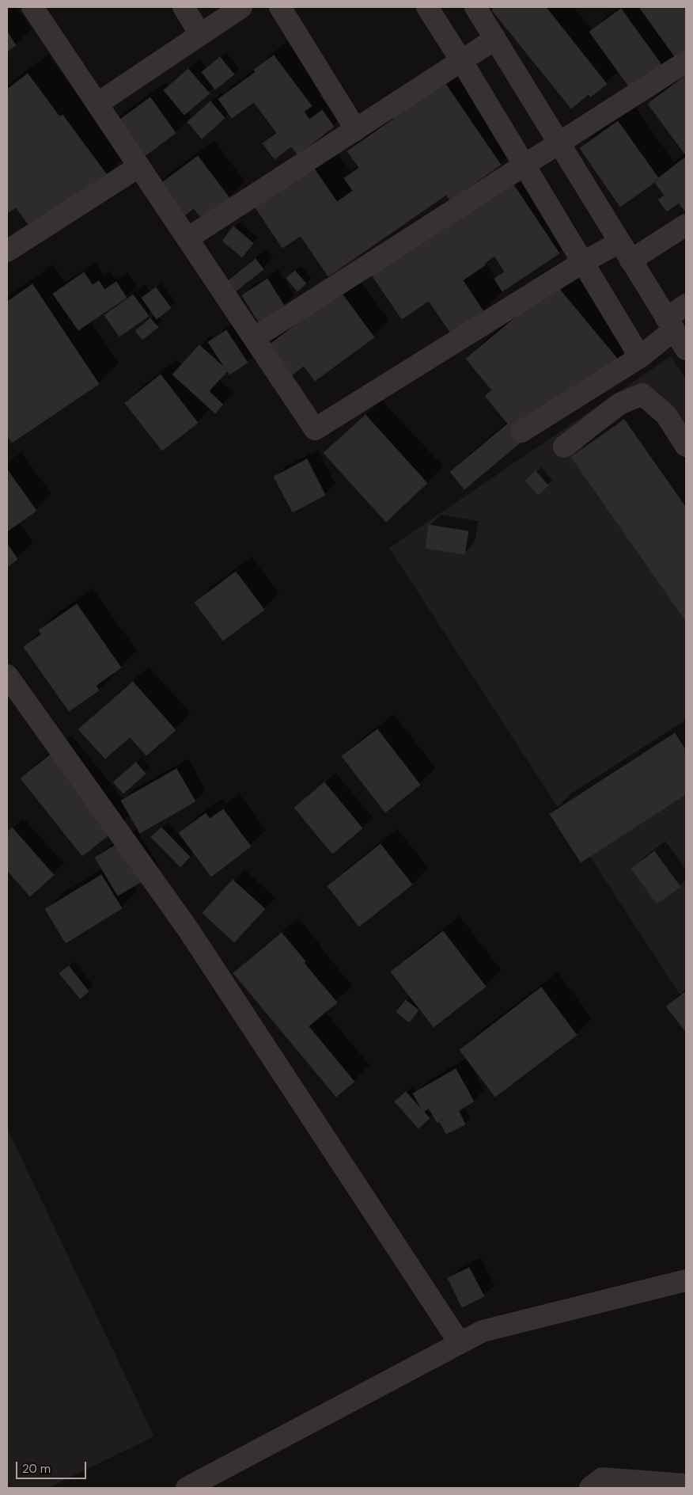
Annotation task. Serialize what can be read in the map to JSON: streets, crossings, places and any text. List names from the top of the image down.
{
  "scale_bar": "20 m"
}
